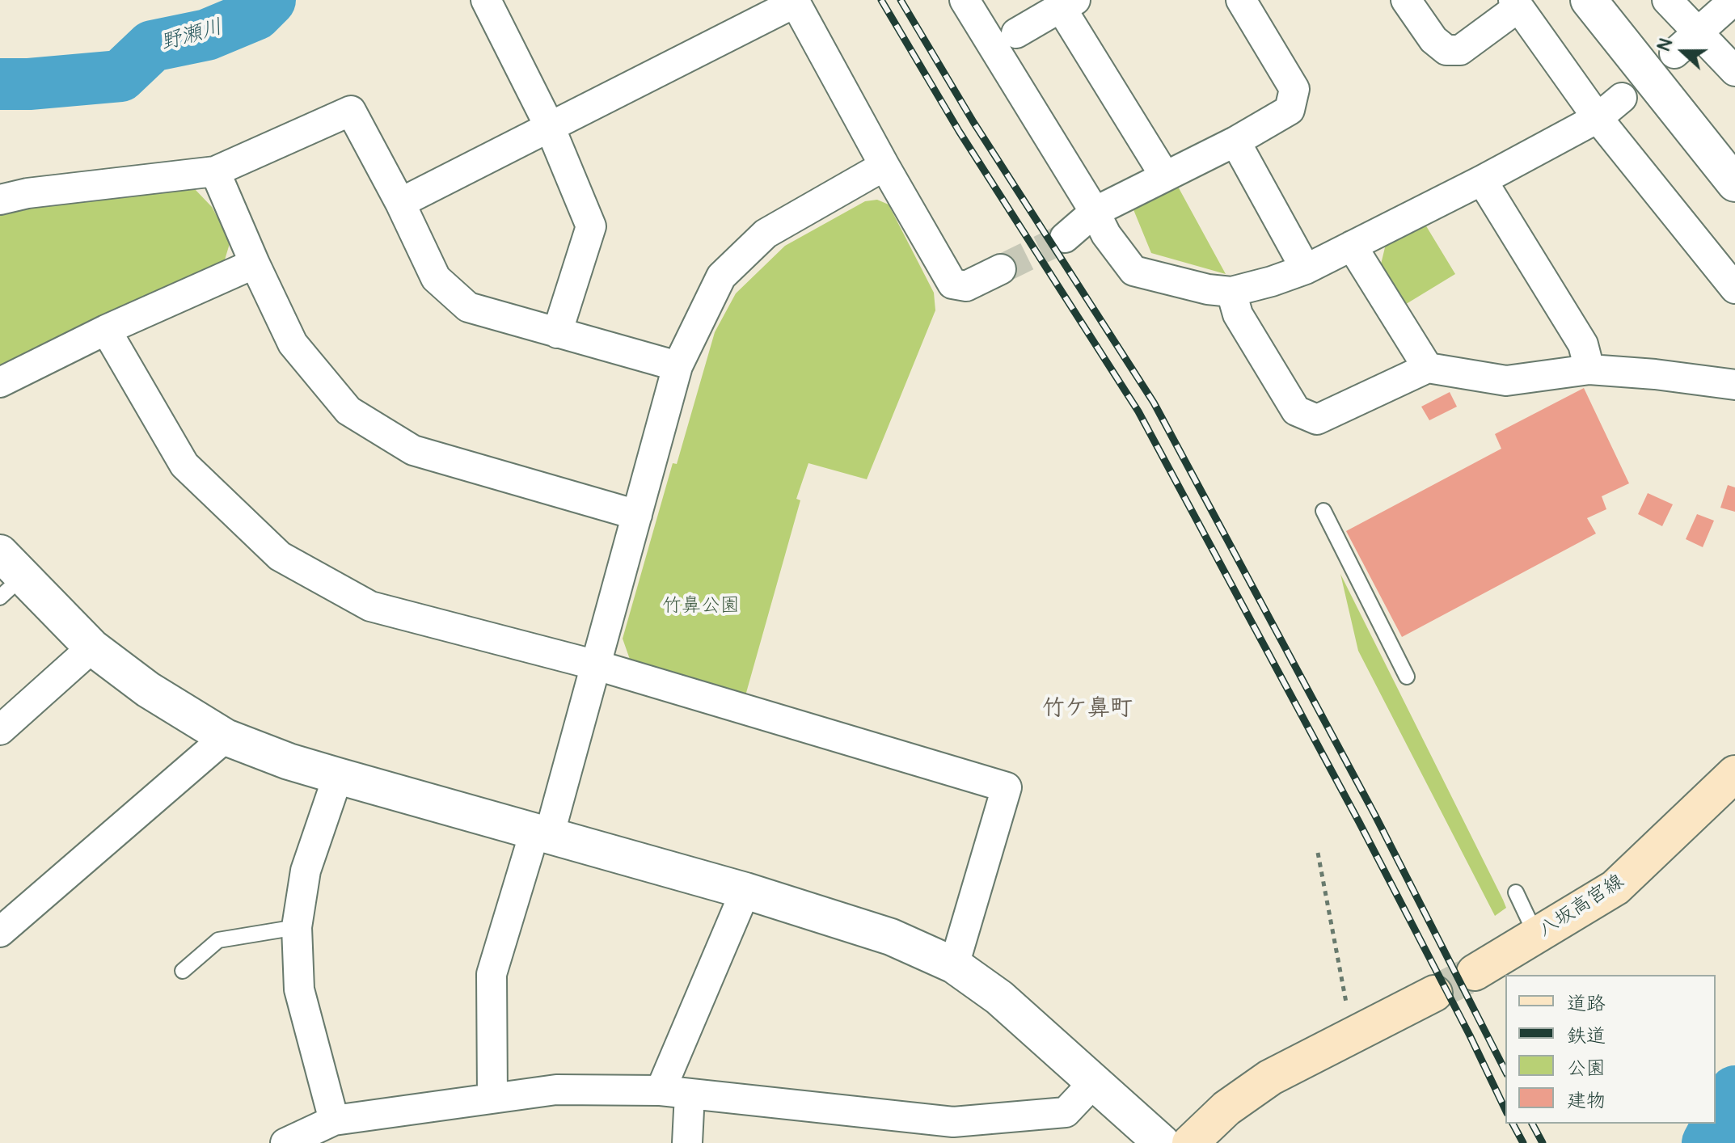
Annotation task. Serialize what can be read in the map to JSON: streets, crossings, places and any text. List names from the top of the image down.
{
  "streets": {
    "main road": ["八坂高宮線"]
  },
  "districts": ["竹ケ鼻町"],
  "water": ["野瀬川"],
  "parks": ["竹鼻公園"],
  "legend": [
    "道路",
    "鉄道",
    "公園",
    "建物"
  ],
  "north": "left"
}
